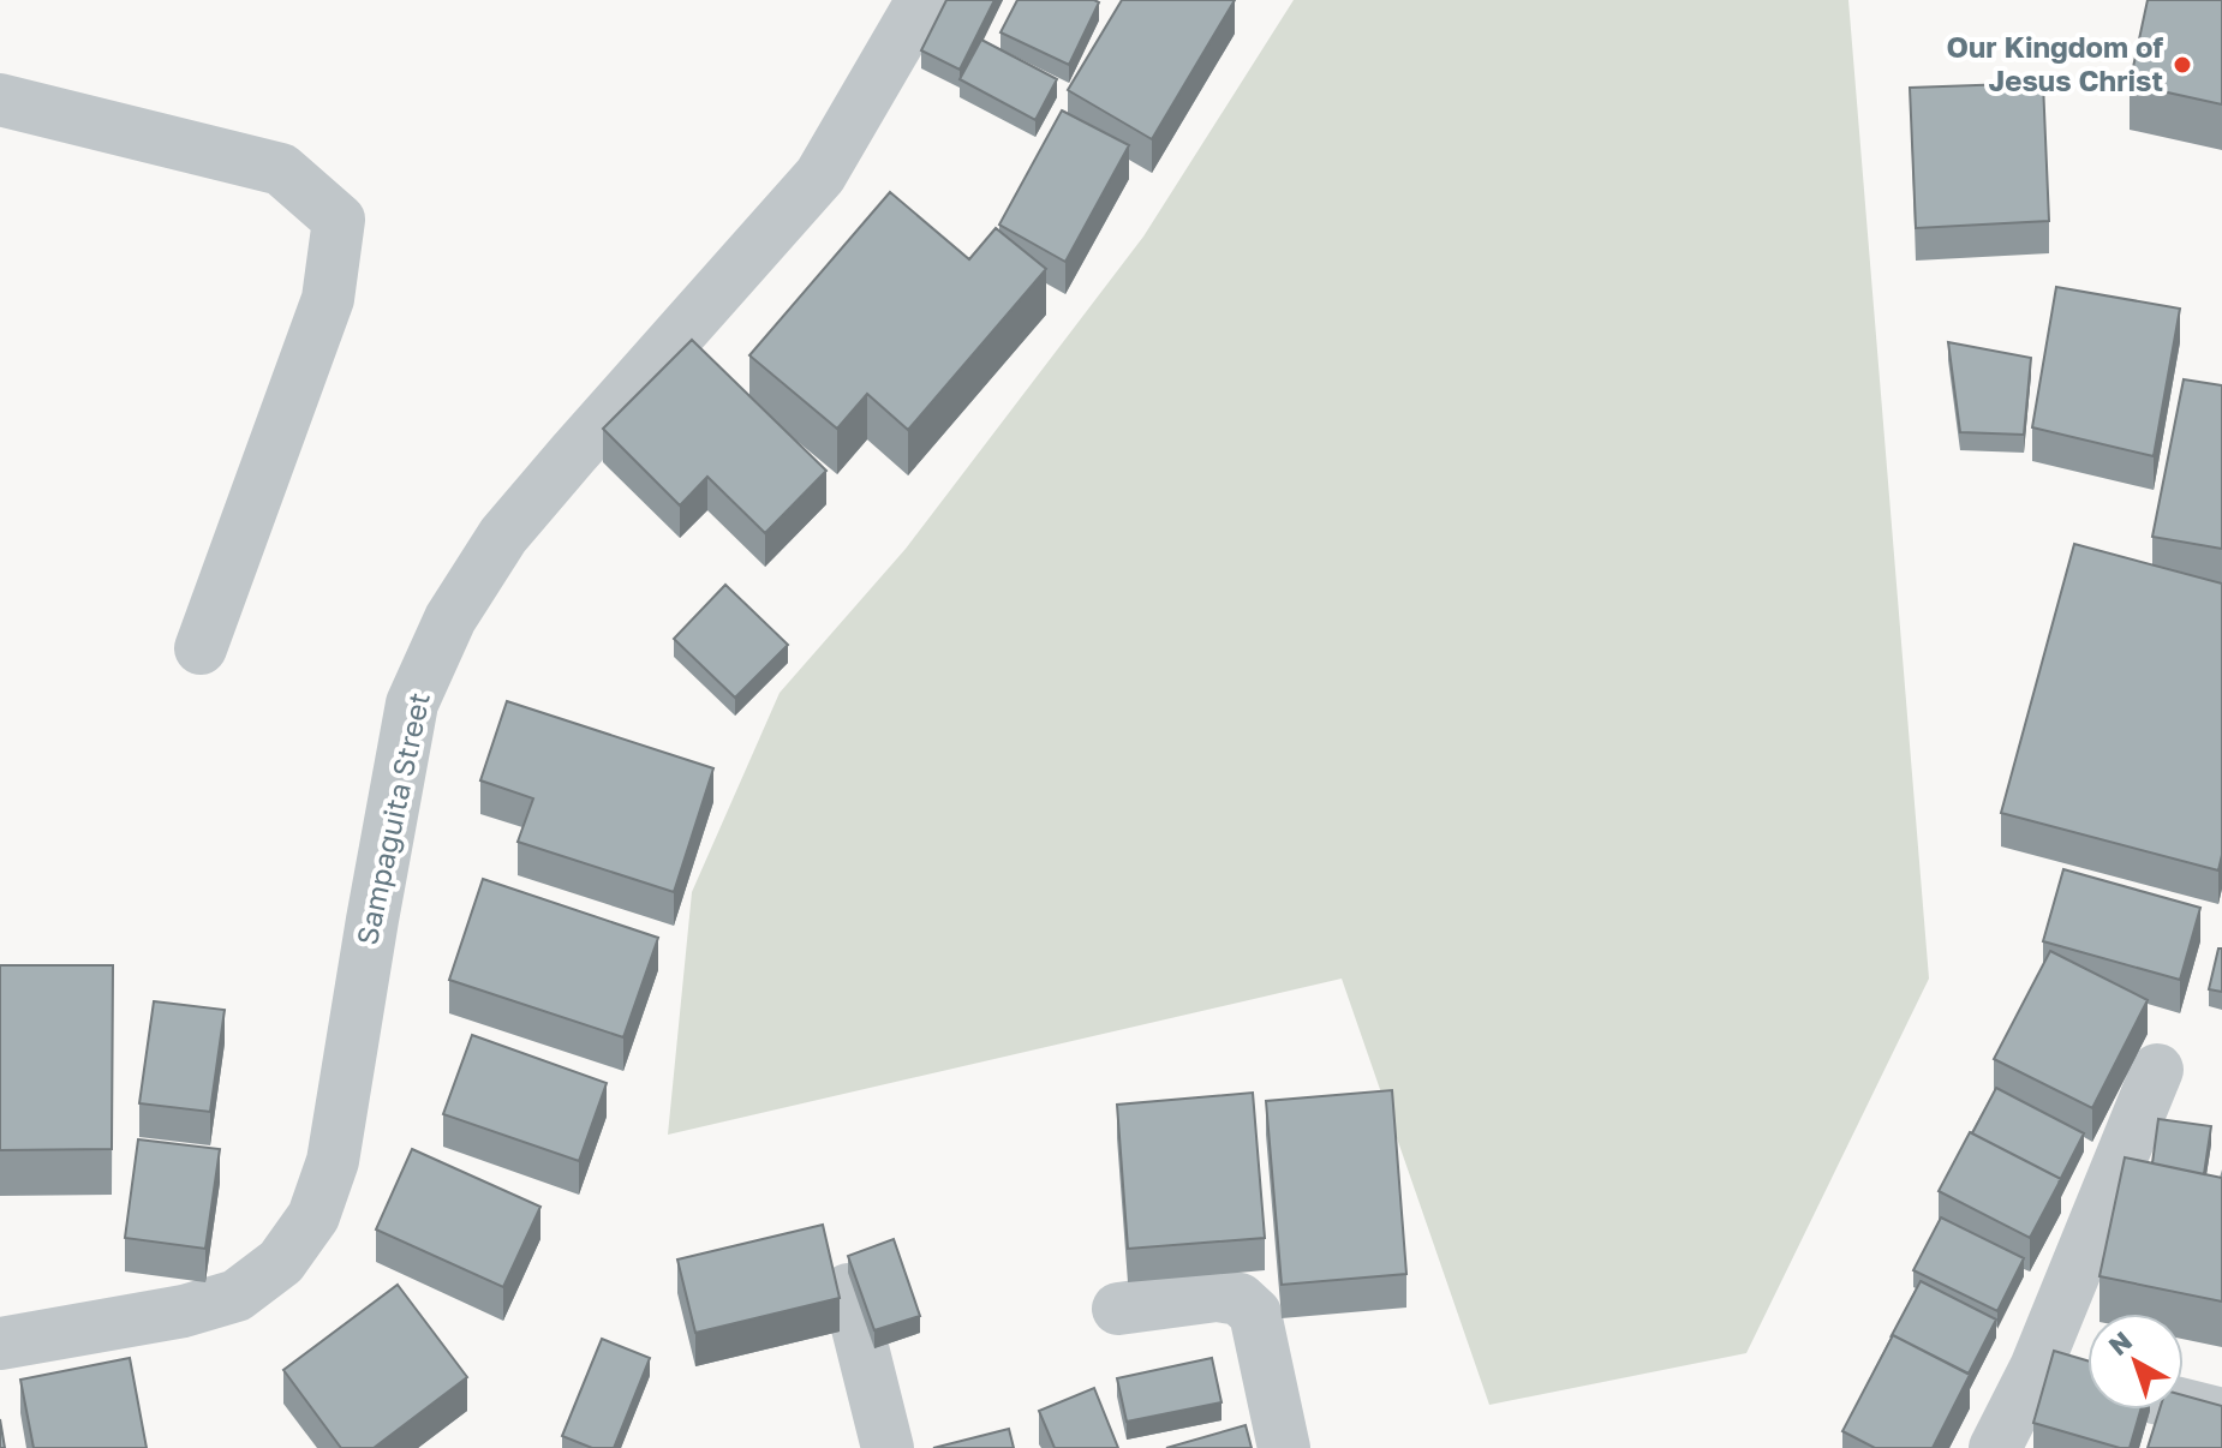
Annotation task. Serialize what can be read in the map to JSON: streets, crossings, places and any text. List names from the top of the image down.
{
  "streets": {
    "street": ["Sampaguita Street"]
  },
  "places": ["Our Kingdom of Jesus Christ"],
  "north": "top left"
}
